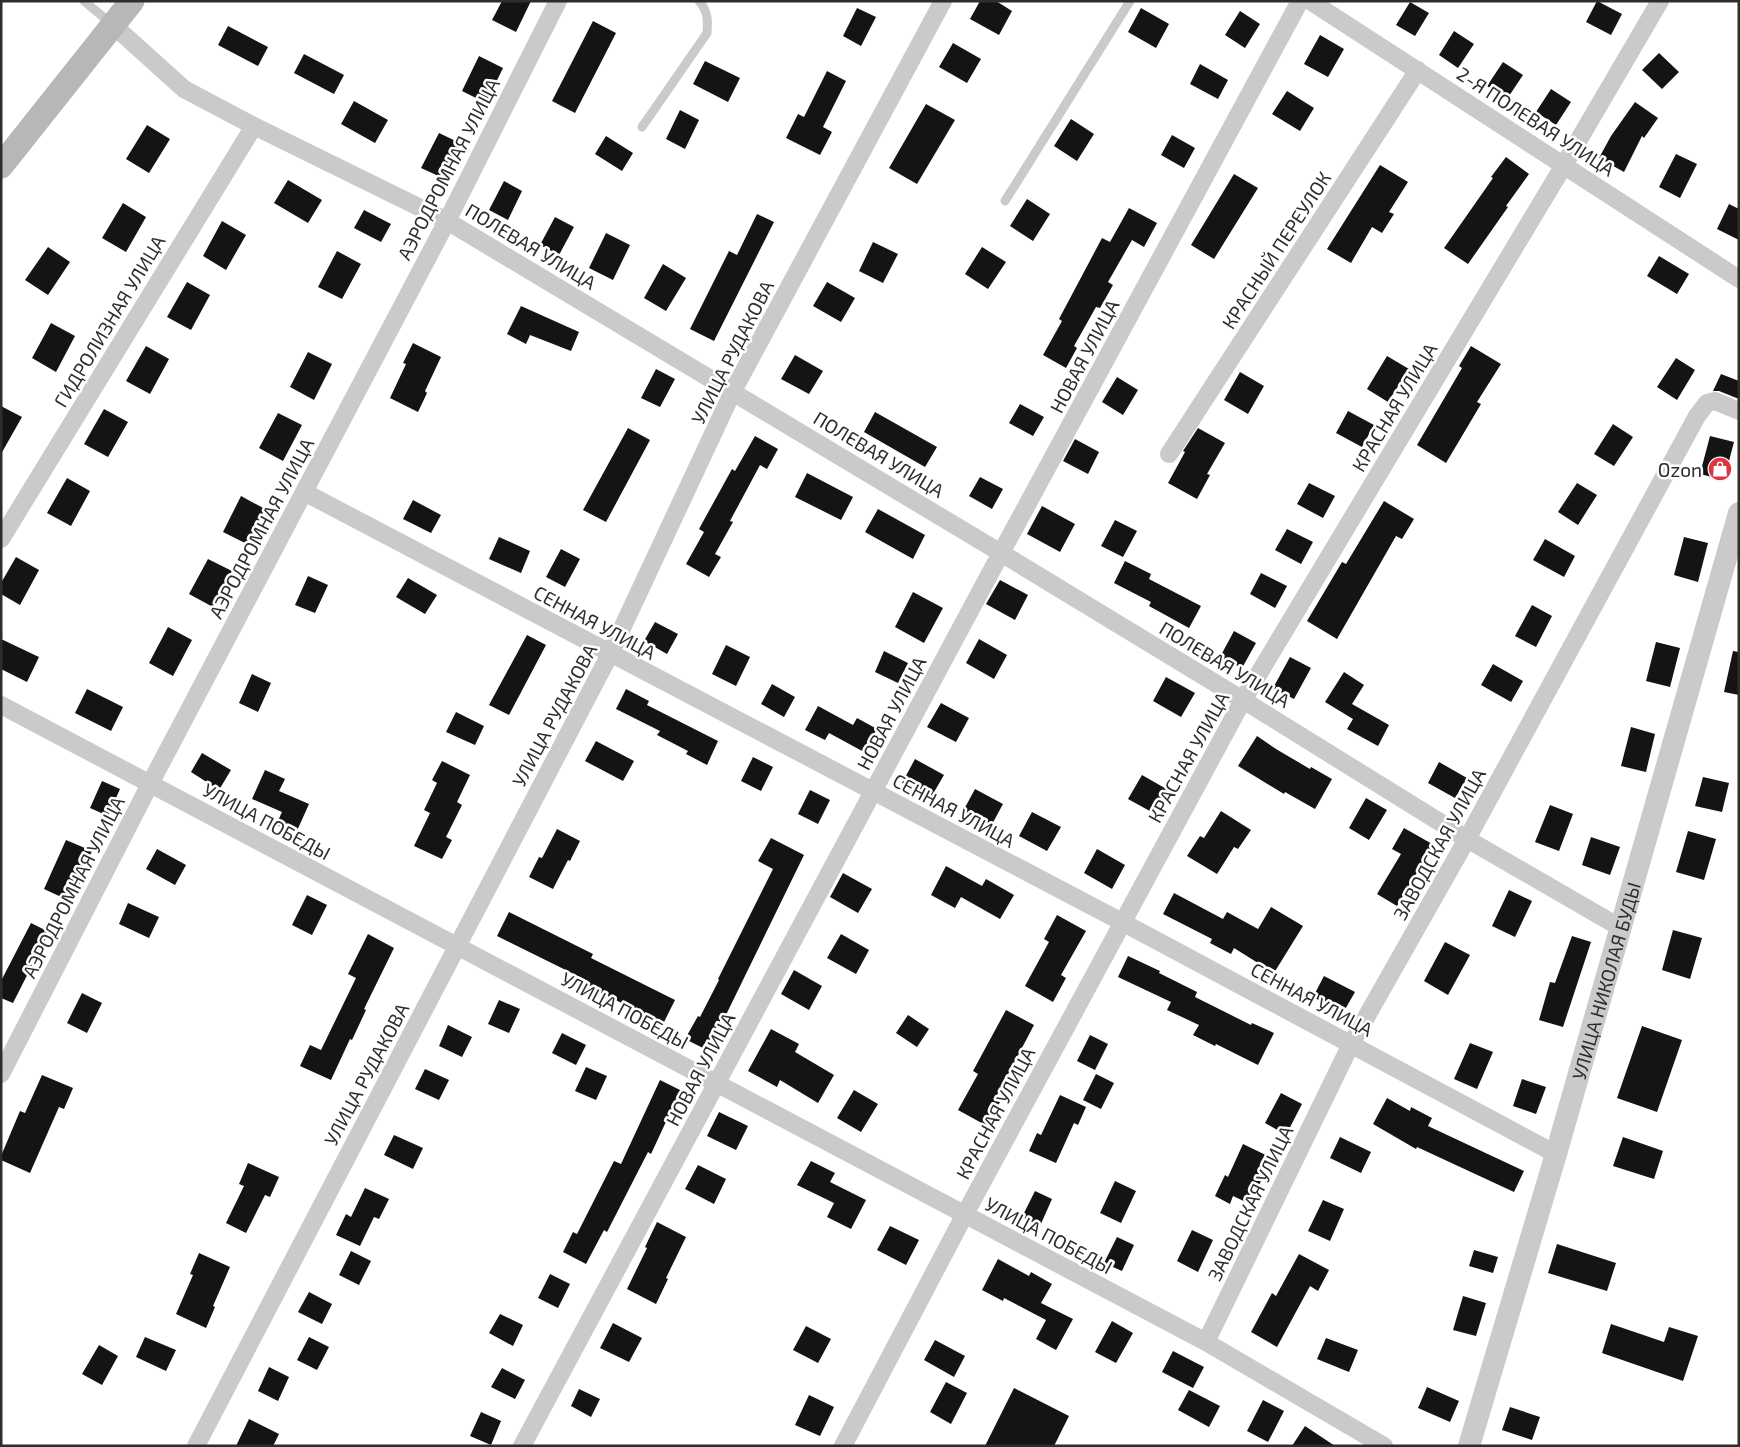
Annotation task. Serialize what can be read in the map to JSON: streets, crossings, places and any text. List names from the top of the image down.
{
  "streets": {
    "street": [
      "2-Я ПОЛЕВАЯ УЛИЦА",
      "АЭРОДРОМНАЯ УЛИЦА",
      "ПОЛЕВАЯ УЛИЦА",
      "КРАСНЫЙ ПЕРЕУЛОК",
      "ГИДРОЛИЗНАЯ УЛИЦА",
      "УЛИЦА РУДАКОВА",
      "НОВАЯ УЛИЦА",
      "КРАСНАЯ УЛИЦА",
      "СЕННАЯ УЛИЦА",
      "УЛИЦА ПОБЕДЫ",
      "ЗАВОДСКАЯ УЛИЦА",
      "УЛИЦА НИКОЛАЯ БУДЫ"
    ]
  },
  "crossings": [
    ["2-Я ПОЛЕВАЯ УЛИЦА", "КРАСНЫЙ ПЕРЕУЛОК"],
    ["2-Я ПОЛЕВАЯ УЛИЦА", "КРАСНАЯ УЛИЦА"],
    ["АЭРОДРОМНАЯ УЛИЦА", "ПОЛЕВАЯ УЛИЦА"],
    ["АЭРОДРОМНАЯ УЛИЦА", "СЕННАЯ УЛИЦА"],
    ["АЭРОДРОМНАЯ УЛИЦА", "УЛИЦА ПОБЕДЫ"],
    ["ПОЛЕВАЯ УЛИЦА", "ГИДРОЛИЗНАЯ УЛИЦА"],
    ["ПОЛЕВАЯ УЛИЦА", "УЛИЦА РУДАКОВА"],
    ["ПОЛЕВАЯ УЛИЦА", "НОВАЯ УЛИЦА"],
    ["ПОЛЕВАЯ УЛИЦА", "КРАСНАЯ УЛИЦА"],
    ["ПОЛЕВАЯ УЛИЦА", "ЗАВОДСКАЯ УЛИЦА"],
    ["ПОЛЕВАЯ УЛИЦА", "УЛИЦА НИКОЛАЯ БУДЫ"],
    ["УЛИЦА РУДАКОВА", "СЕННАЯ УЛИЦА"],
    ["УЛИЦА РУДАКОВА", "УЛИЦА ПОБЕДЫ"],
    ["НОВАЯ УЛИЦА", "СЕННАЯ УЛИЦА"],
    ["НОВАЯ УЛИЦА", "УЛИЦА ПОБЕДЫ"],
    ["КРАСНАЯ УЛИЦА", "СЕННАЯ УЛИЦА"],
    ["КРАСНАЯ УЛИЦА", "УЛИЦА ПОБЕДЫ"],
    ["СЕННАЯ УЛИЦА", "ЗАВОДСКАЯ УЛИЦА"],
    ["СЕННАЯ УЛИЦА", "УЛИЦА НИКОЛАЯ БУДЫ"],
    ["УЛИЦА ПОБЕДЫ", "ЗАВОДСКАЯ УЛИЦА"]
  ],
  "places": {
    "shop": ["Ozon"]
  }
}
